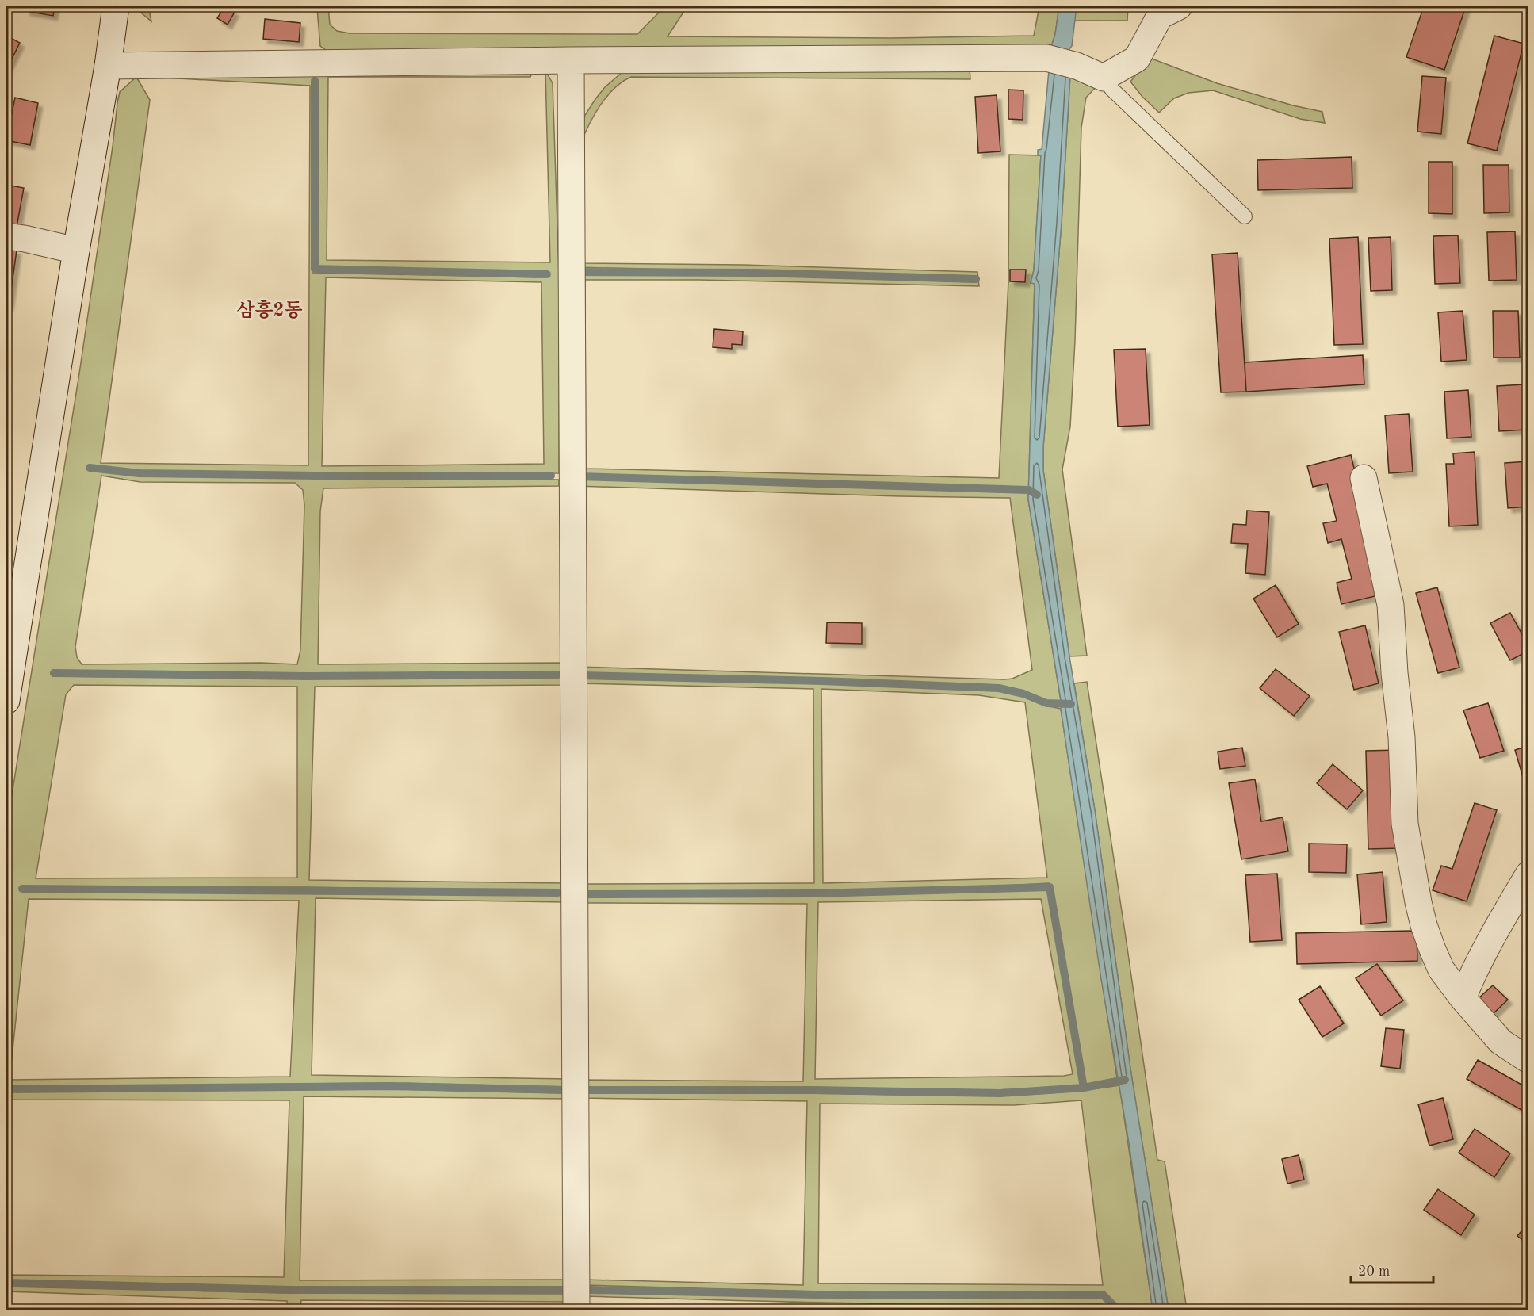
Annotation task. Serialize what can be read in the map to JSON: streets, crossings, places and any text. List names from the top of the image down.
{
  "districts": ["삼흥2동"],
  "scale_bar": "20 m"
}
